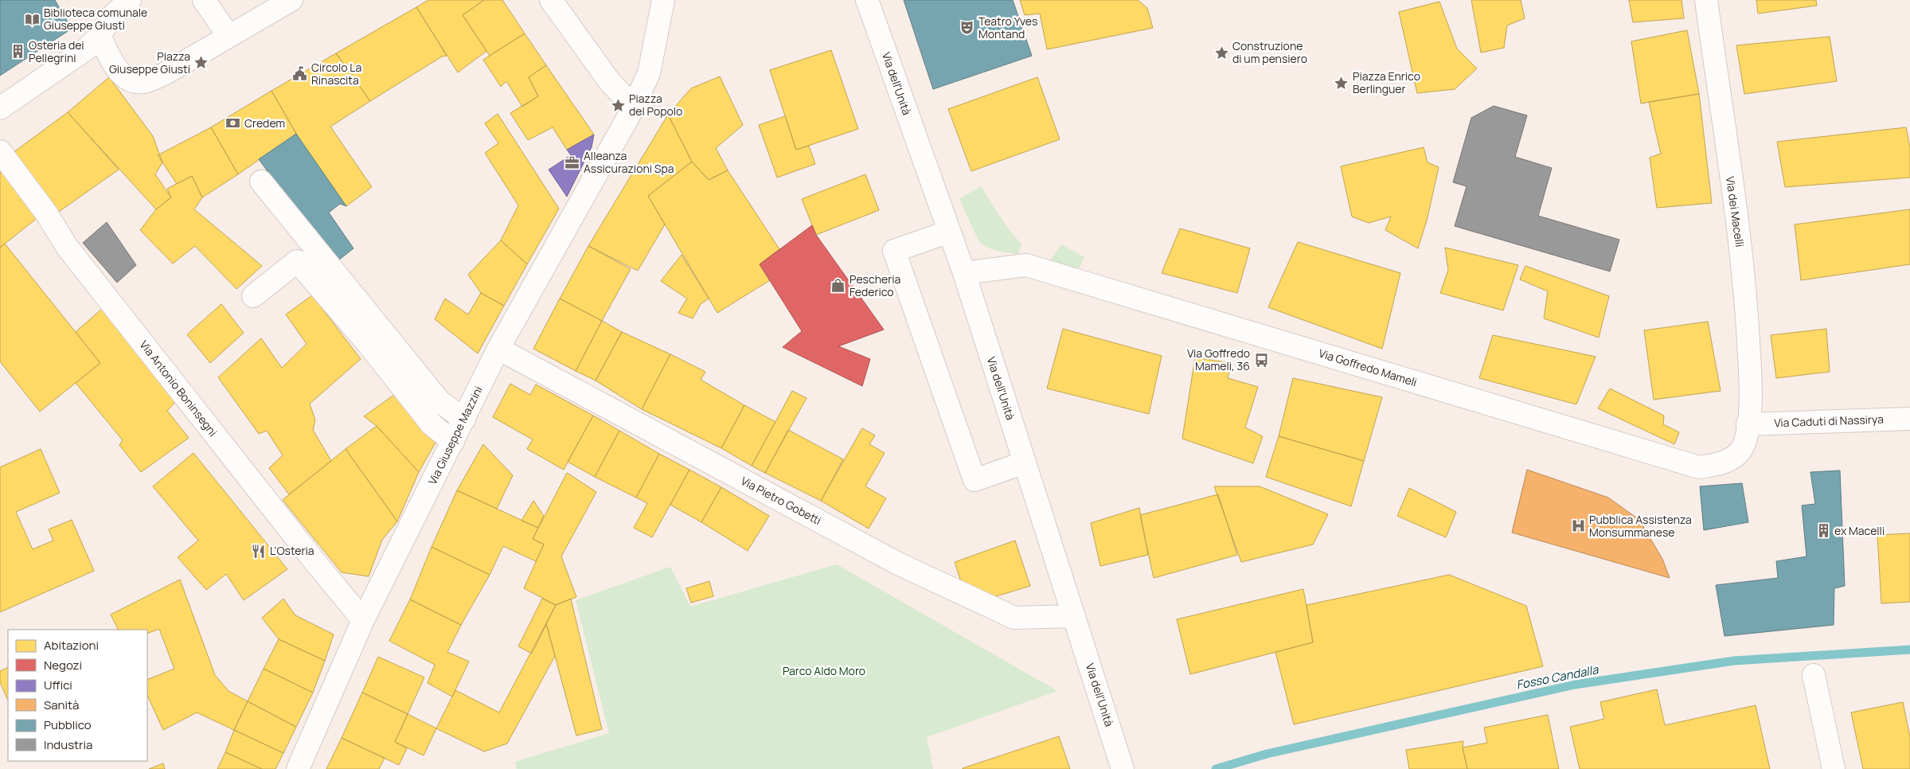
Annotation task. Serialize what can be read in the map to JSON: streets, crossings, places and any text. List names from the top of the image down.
{
  "streets": {
    "street": [
      "Via dell'Unità",
      "Via dei Macelli",
      "Via Goffredo Mameli",
      "Via Antonio Boninsegni",
      "Via Caduti di Nassirya",
      "Via Giuseppe Mazzini",
      "Via Pietro Gobetti"
    ]
  },
  "crossings": [
    ["Via dell'Unità", "Via Goffredo Mameli"],
    ["Via dell'Unità", "Via Pietro Gobetti"],
    ["Via dei Macelli", "Via Goffredo Mameli"],
    ["Via dei Macelli", "Via Caduti di Nassirya"],
    ["Via Goffredo Mameli", "Via Caduti di Nassirya"],
    ["Via Antonio Boninsegni", "Via Giuseppe Mazzini"],
    ["Via Giuseppe Mazzini", "Via Pietro Gobetti"]
  ],
  "water": ["Fosso Candalla"],
  "parks": ["Parco Aldo Moro"],
  "places": {
    "library": ["Biblioteca comunale Giuseppe Giusti"],
    "theatre": ["Teatro Yves Montand"],
    "building": ["Osteria dei Pellegrini", "ex Macelli"],
    "place": [
      "Construzione di um pensiero",
      "Piazza Giuseppe Giusti",
      "Piazza Enrico Berlinguer",
      "Piazza del Popolo"
    ],
    "public building": ["Circolo La Rinascita"],
    "bank": ["Credem"],
    "office": ["Alleanza Assicurazioni Spa"],
    "shop": ["Pescheria Federico"],
    "bus stop": ["Via Goffredo Mameli, 36"],
    "hospital": ["Pubblica Assistenza Monsummanese"],
    "restaurant": ["L'Osteria"]
  },
  "legend": [
    "Abitazioni",
    "Negozi",
    "Uffici",
    "Sanità",
    "Pubblico",
    "Industria"
  ]
}
